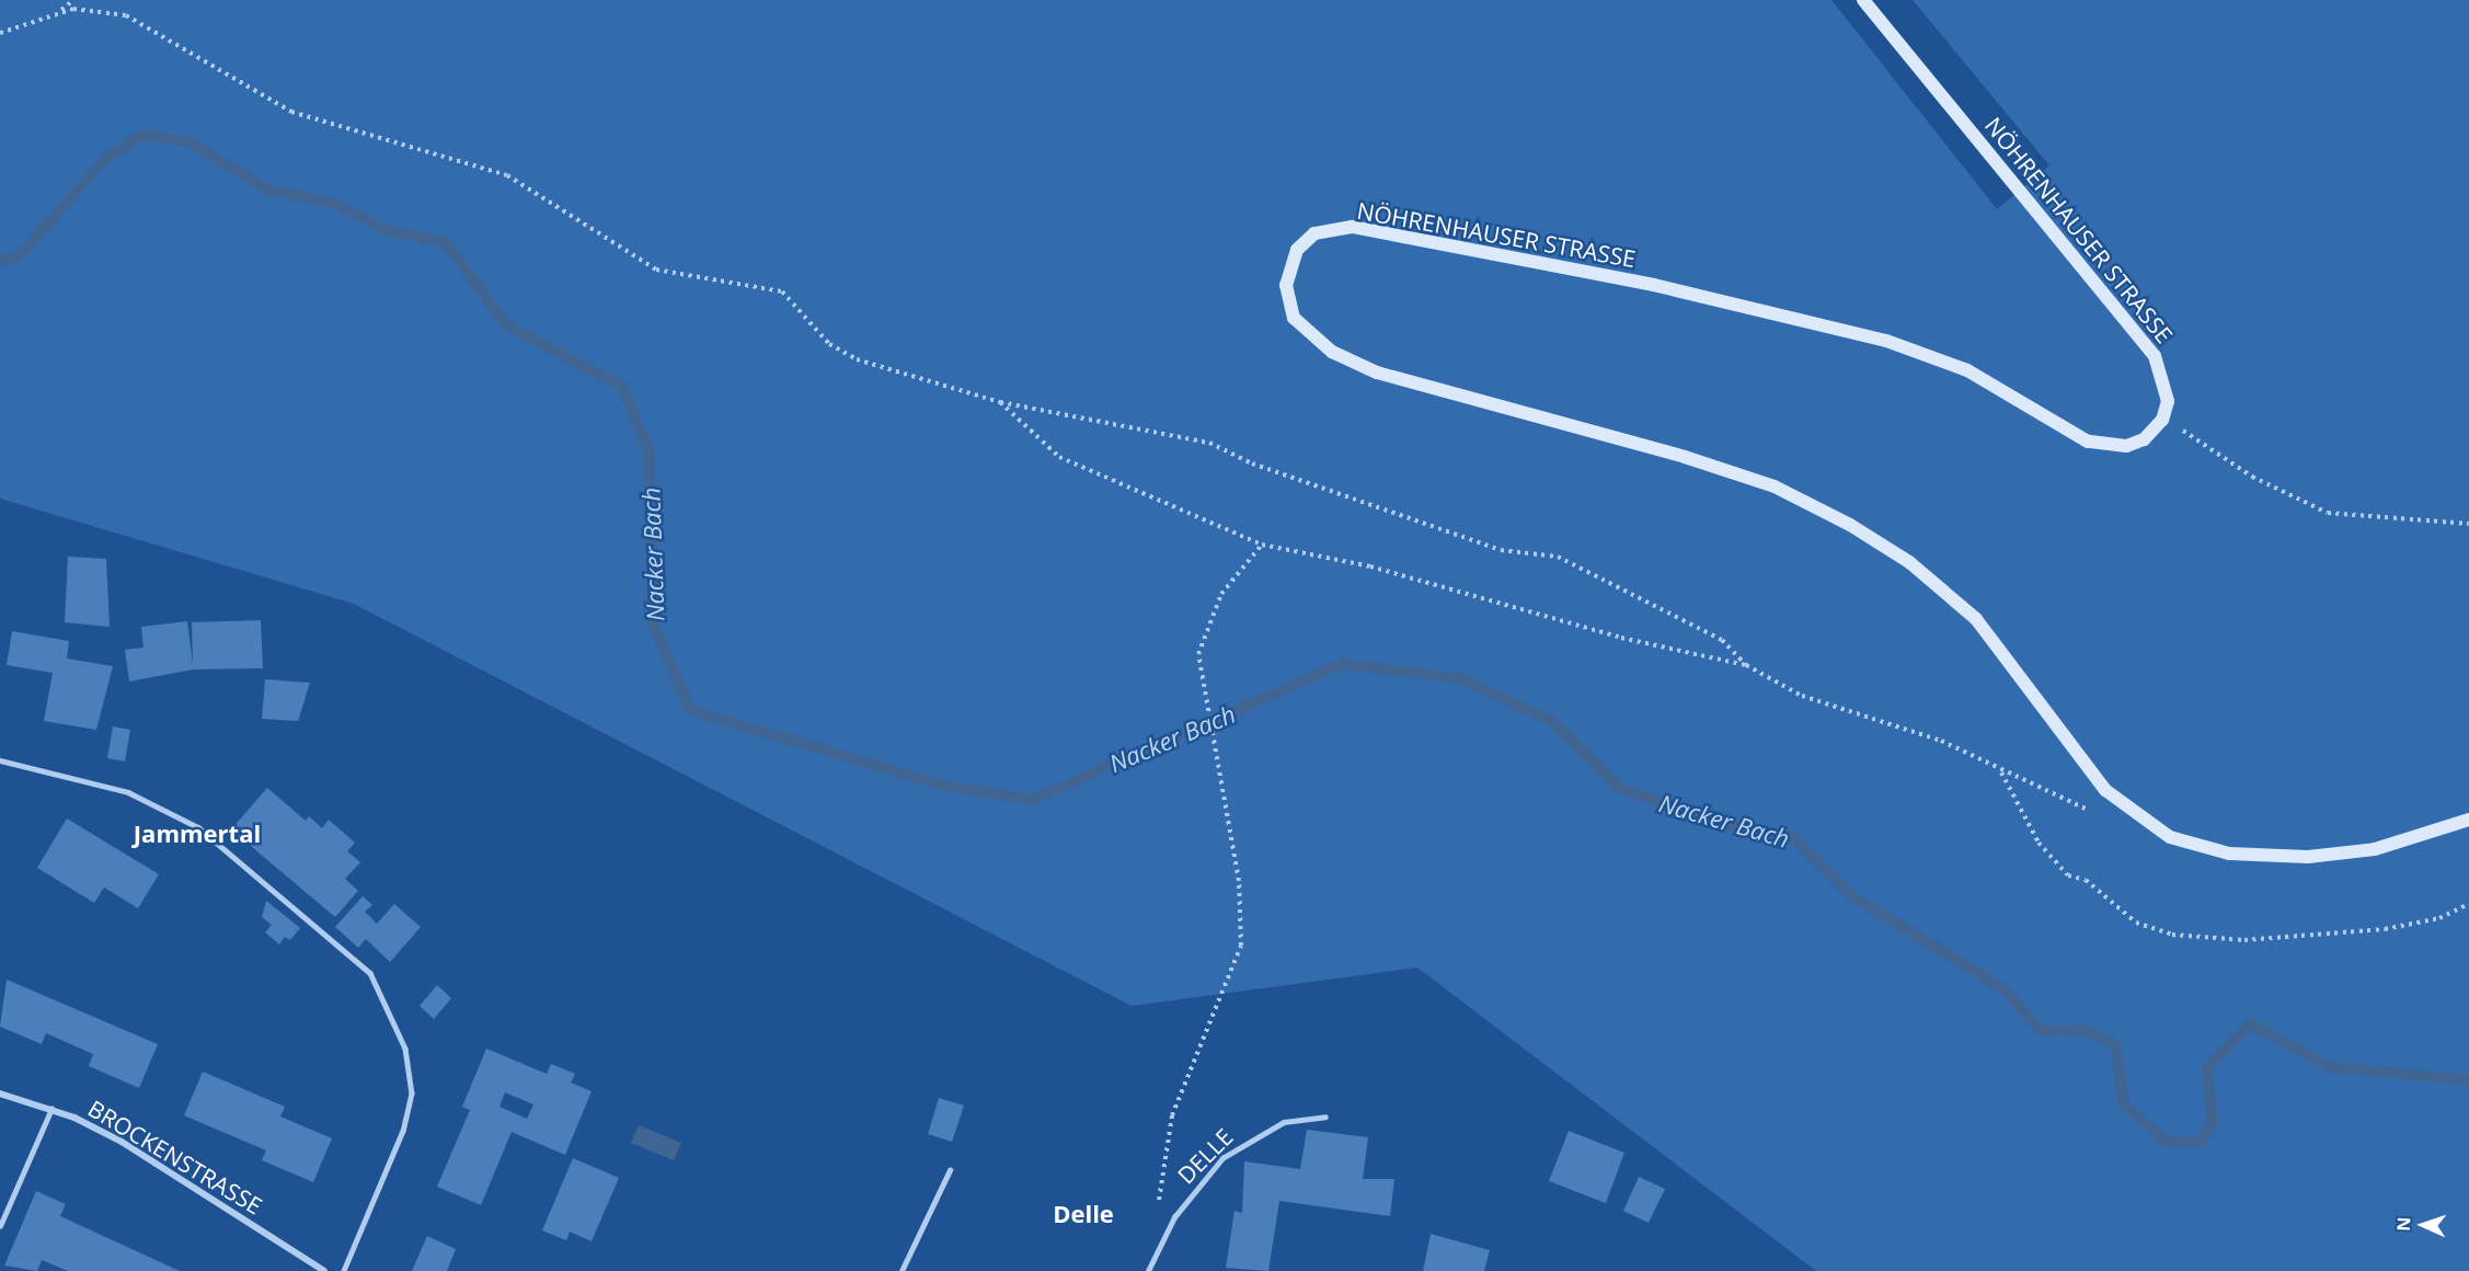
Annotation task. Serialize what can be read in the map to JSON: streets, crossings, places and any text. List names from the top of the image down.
{
  "streets": {
    "street": ["NÖHRENHAUSER STRASSE", "BROCKENSTRASSE"],
    "lane": ["DELLE"]
  },
  "districts": ["Jammertal", "Delle"],
  "water": ["Nacker Bach"],
  "north": "left"
}
